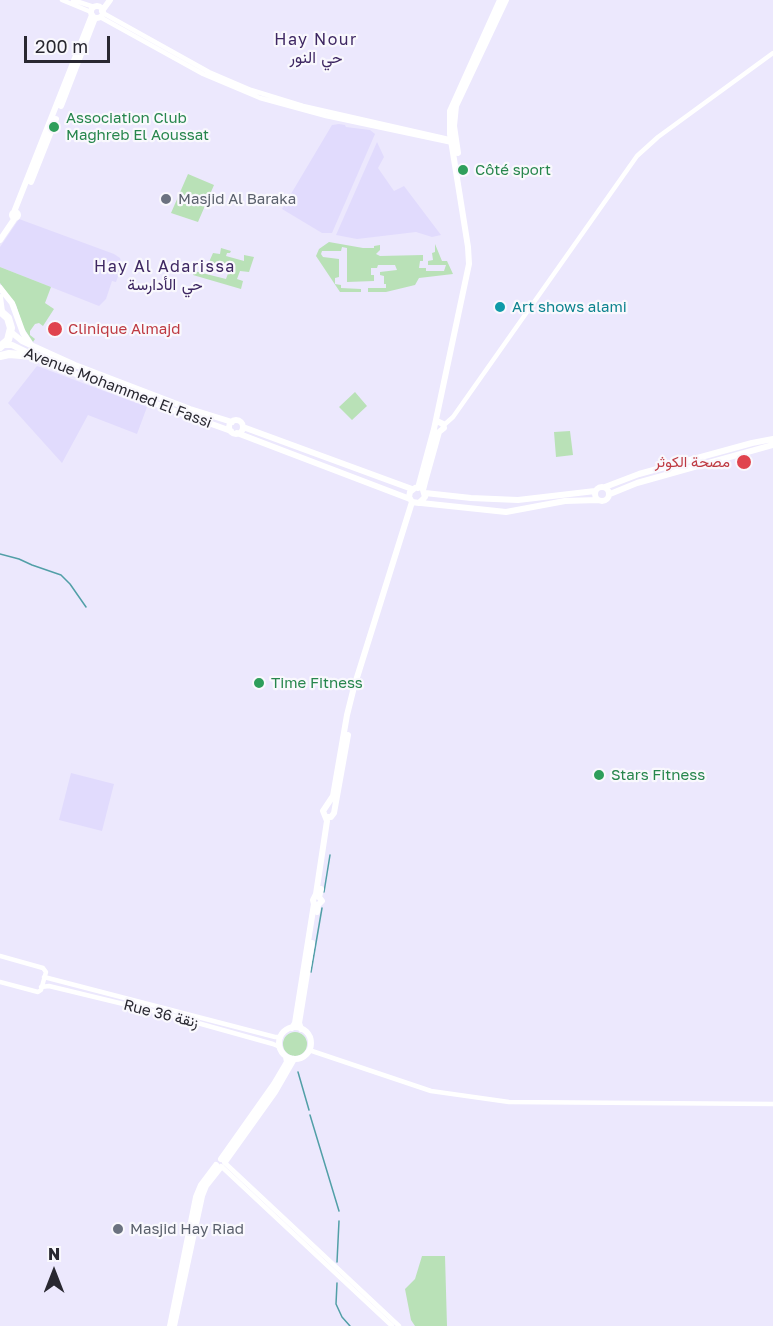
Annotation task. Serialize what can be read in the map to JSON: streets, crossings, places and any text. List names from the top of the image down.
{
  "streets": {
    "main road": ["Avenue Mohammed El Fassi"],
    "street": ["Rue 36 زنقة"]
  },
  "districts": ["Hay Nour حي النور", "Hay Al Adarissa حي الأدارسة"],
  "places": [
    "Association Club Maghreb El Aoussat",
    "Côté sport",
    "Masjid Al Baraka",
    "Art shows alami",
    "Clinique Almajd",
    "مصحة الكوثر",
    "Time Fitness",
    "Stars Fitness",
    "Masjid Hay Riad"
  ],
  "scale_bar": "200 m",
  "north": "top"
}
